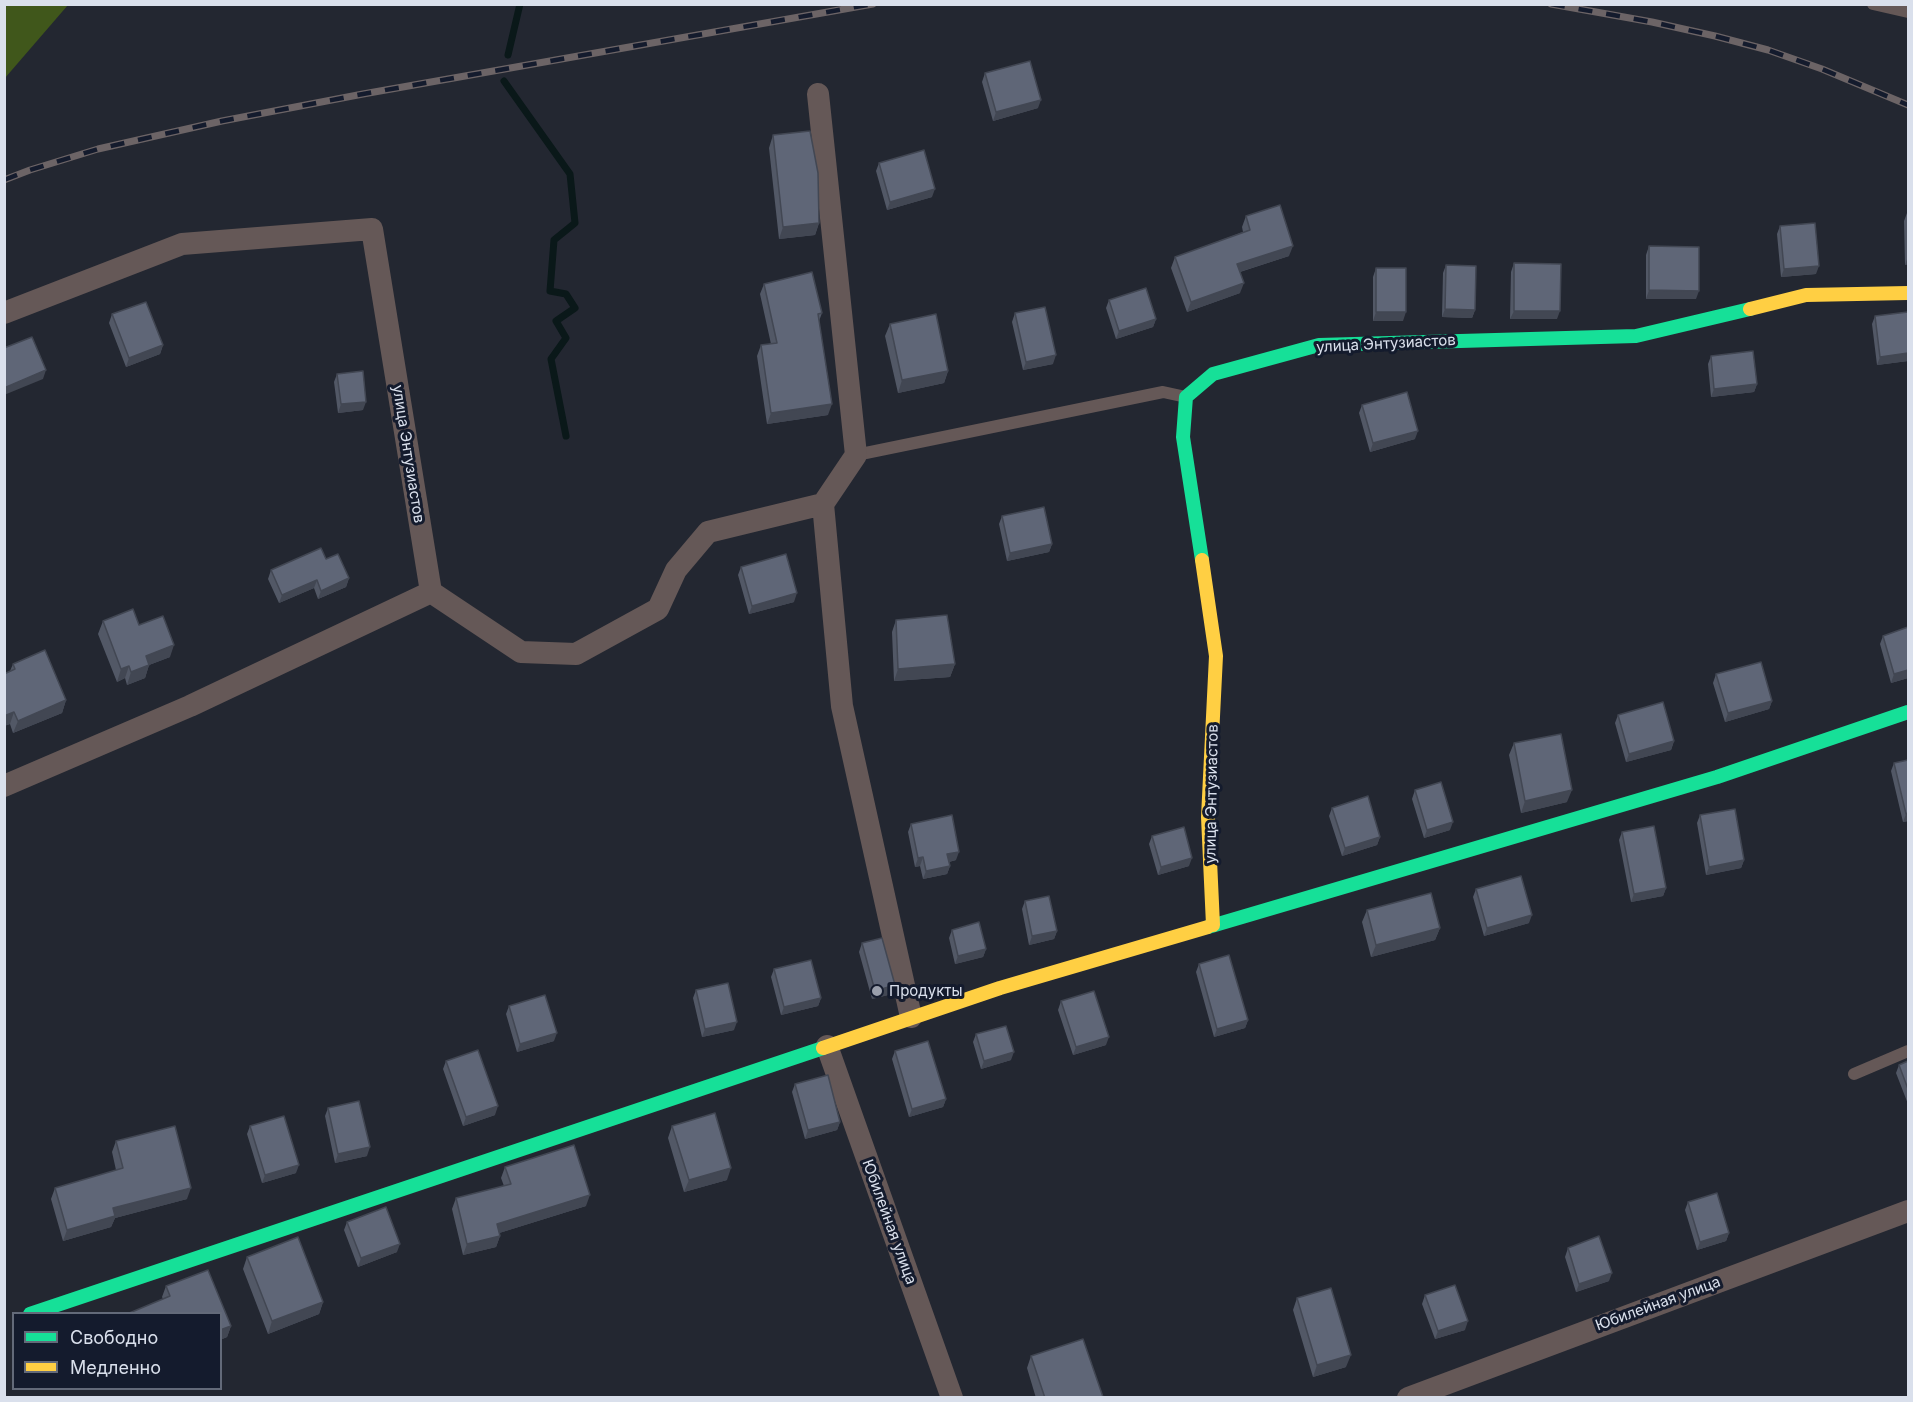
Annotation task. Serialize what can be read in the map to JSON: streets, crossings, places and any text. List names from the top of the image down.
{
  "streets": {
    "street": ["улица Энтузиастов", "Юбилейная улица"]
  },
  "places": ["Продукты"],
  "legend": ["Свободно", "Медленно"]
}
